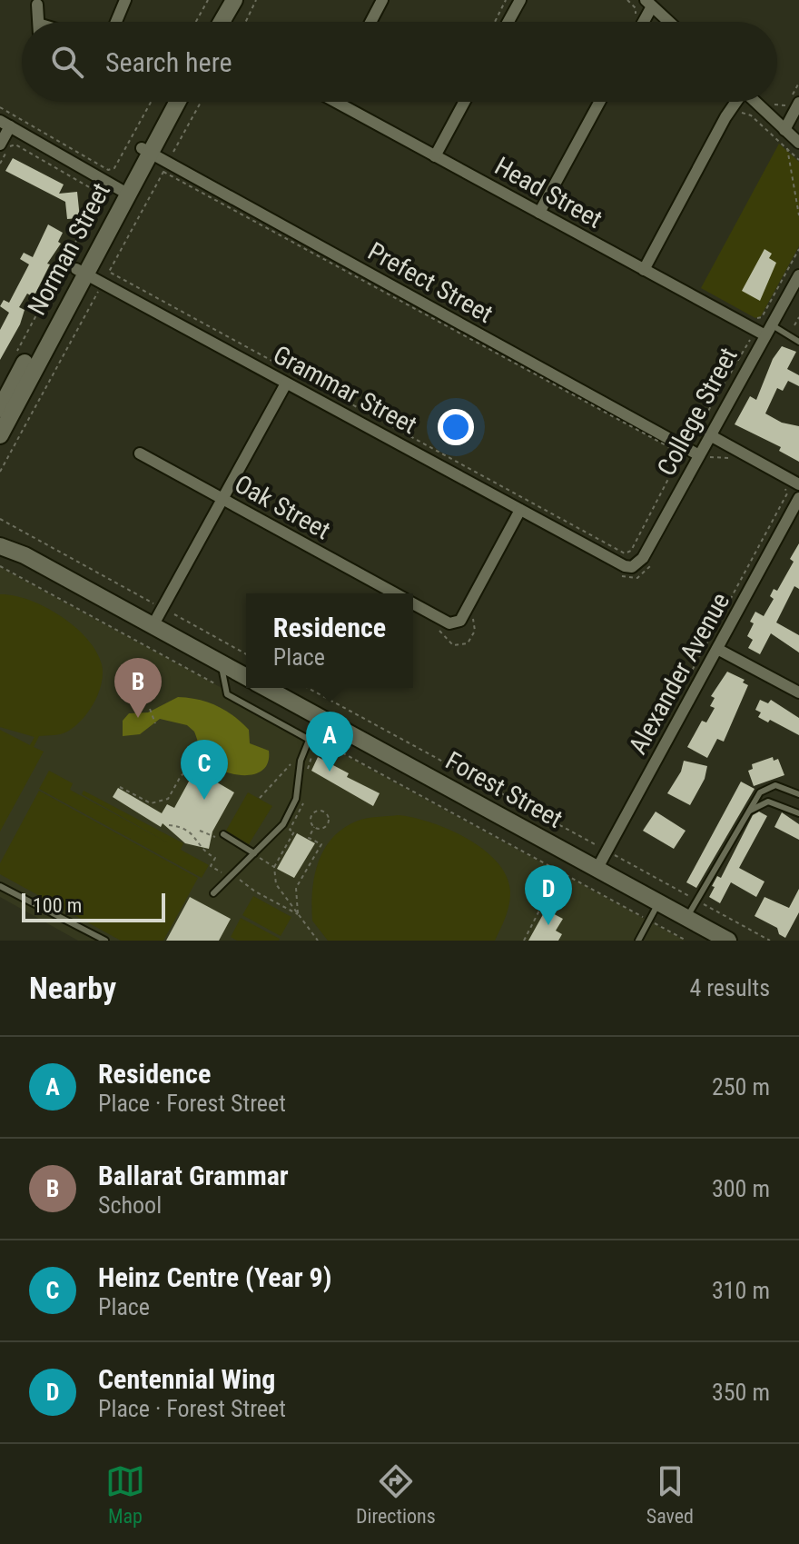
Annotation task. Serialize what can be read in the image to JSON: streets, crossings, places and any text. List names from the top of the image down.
{
  "streets": {
    "street": [
      "Head Street",
      "Norman Street",
      "Prefect Street",
      "Grammar Street",
      "College Street",
      "Oak Street",
      "Alexander Avenue",
      "Forest Street"
    ]
  },
  "crossings": [
    ["Head Street", "College Street"],
    ["Norman Street", "Prefect Street"],
    ["Norman Street", "Grammar Street"],
    ["Prefect Street", "College Street"],
    ["Grammar Street", "College Street"],
    ["Grammar Street", "Oak Street"],
    ["Alexander Avenue", "Forest Street"]
  ],
  "scale_bar": "100 m",
  "page": {
    "search": "Search here",
    "popup": ["Residence", "Place"],
    "pins": [
      "B",
      "A",
      "C",
      "D"
    ],
    "scale": "100 m",
    "heading": ["Nearby", "4 results"],
    "list": [
      {
        "mark": "A",
        "name": "Residence",
        "note": "Place · Forest Street",
        "value": "250 m"
      },
      {
        "mark": "B",
        "name": "Ballarat Grammar",
        "note": "School",
        "value": "300 m"
      },
      {
        "mark": "C",
        "name": "Heinz Centre (Year 9)",
        "note": "Place",
        "value": "310 m"
      },
      {
        "mark": "D",
        "name": "Centennial Wing",
        "note": "Place · Forest Street",
        "value": "350 m"
      }
    ],
    "nav": ["Map", "Directions", "Saved"]
  }
}
